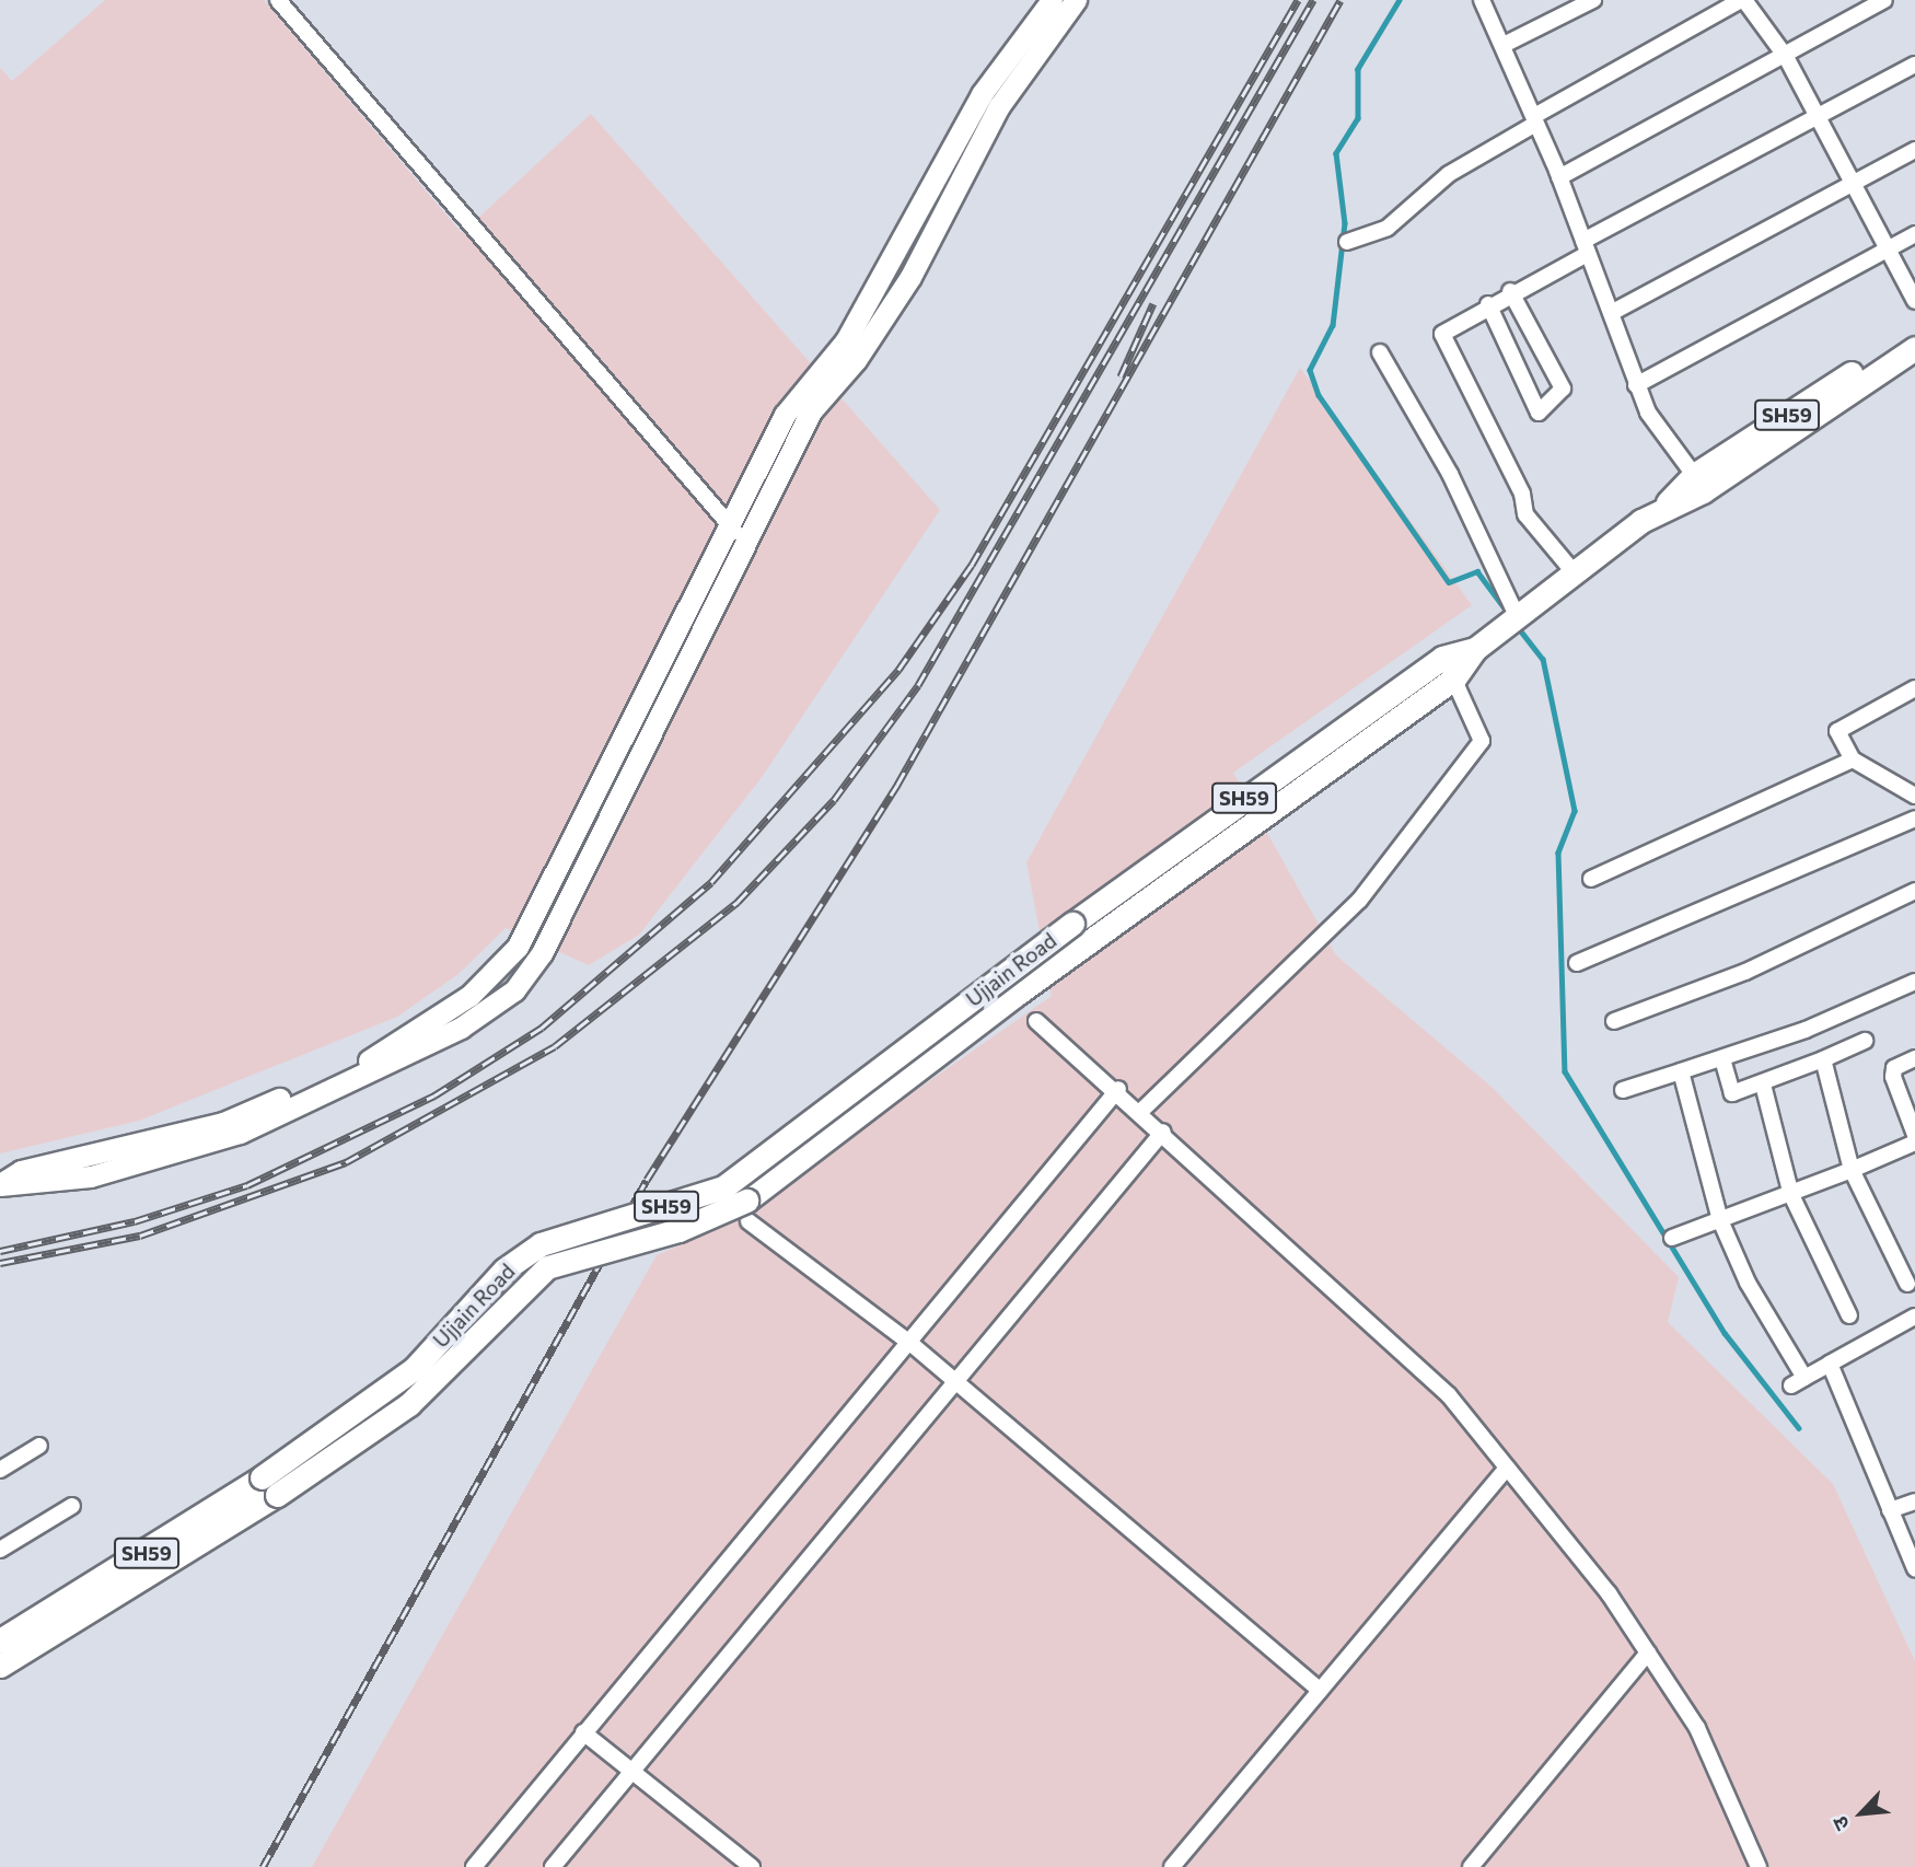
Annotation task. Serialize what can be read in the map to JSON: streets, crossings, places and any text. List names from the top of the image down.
{
  "streets": {
    "main road": ["SH59", "Ujjain Road"]
  },
  "crossings": [
    ["SH59", "Ujjain Road"]
  ],
  "north": "bottom left"
}
